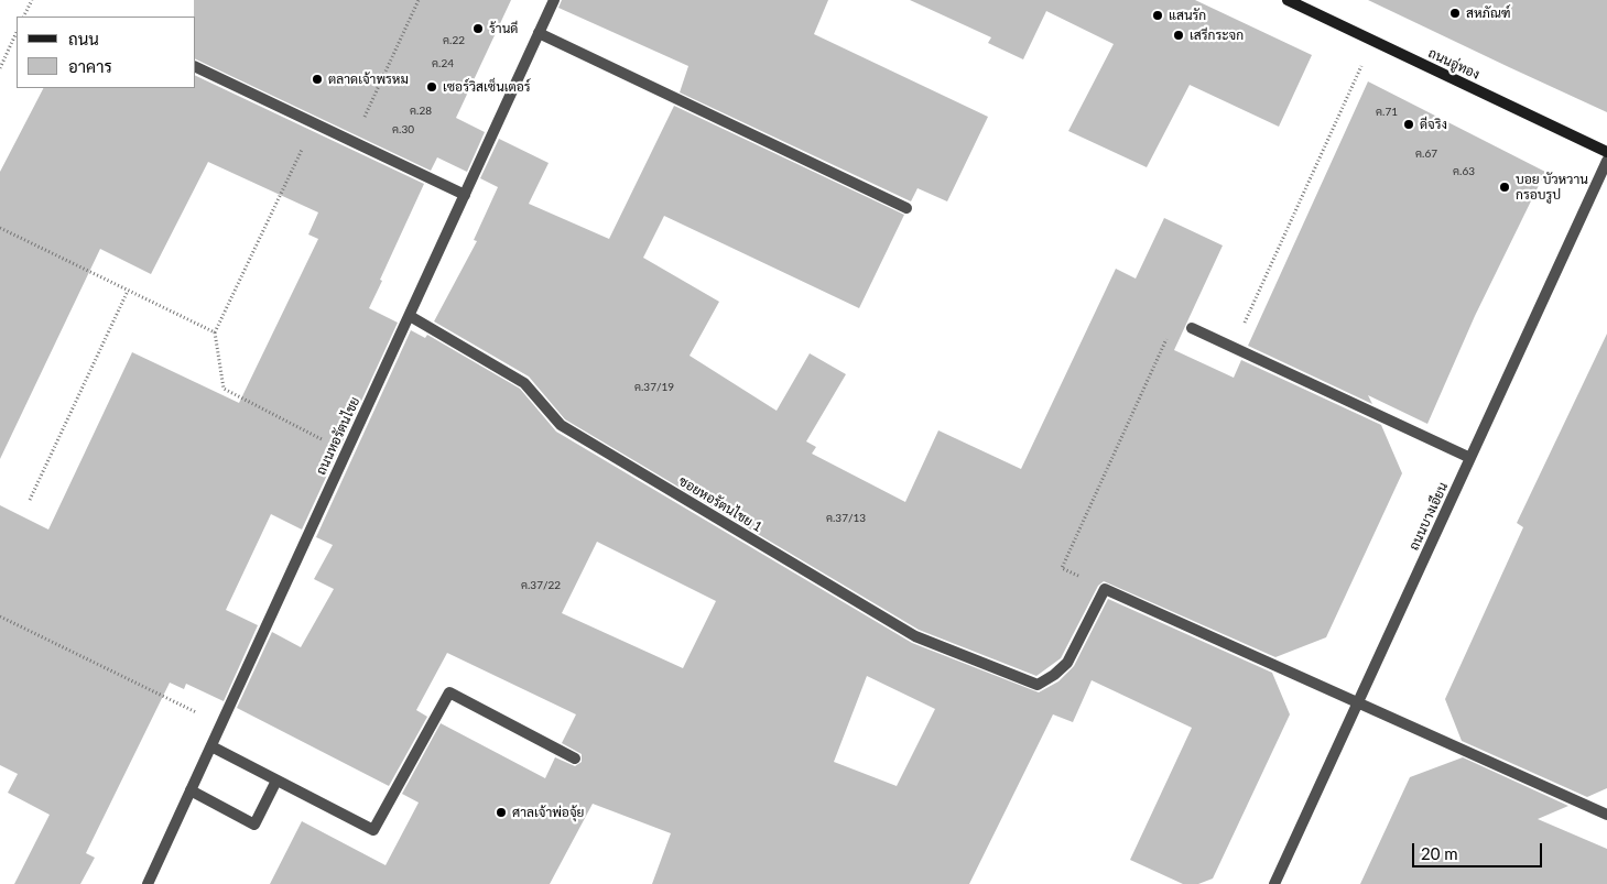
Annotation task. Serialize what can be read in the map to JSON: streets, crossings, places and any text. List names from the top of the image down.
{
  "streets": {
    "main road": ["ถนนอู่ทอง"],
    "street": ["ถนนหอรัตนไชย", "ซอยหอรัตนไชย 1", "ถนนบางเอียน"]
  },
  "crossings": [
    ["ถนนหอรัตนไชย", "ซอยหอรัตนไชย 1"]
  ],
  "places": [
    "สหภัณฑ์",
    "แสนรัก",
    "ร้านดี",
    "เสรีกระจก",
    "ตลาดเจ้าพรหม",
    "เซอร์วิสเซ็นเตอร์",
    "ดีจริง",
    "บอย บัวหวาน กรอบรูป",
    "ศาลเจ้าพ่อจุ้ย"
  ],
  "house_numbers": [
    "ค.22",
    "ค.24",
    "ค.28",
    "ค.71",
    "ค.30",
    "ค.67",
    "ค.63",
    "ค.37/19",
    "ค.37/13",
    "ค.37/22"
  ],
  "legend": ["ถนน", "อาคาร"],
  "scale_bar": "20 m"
}
